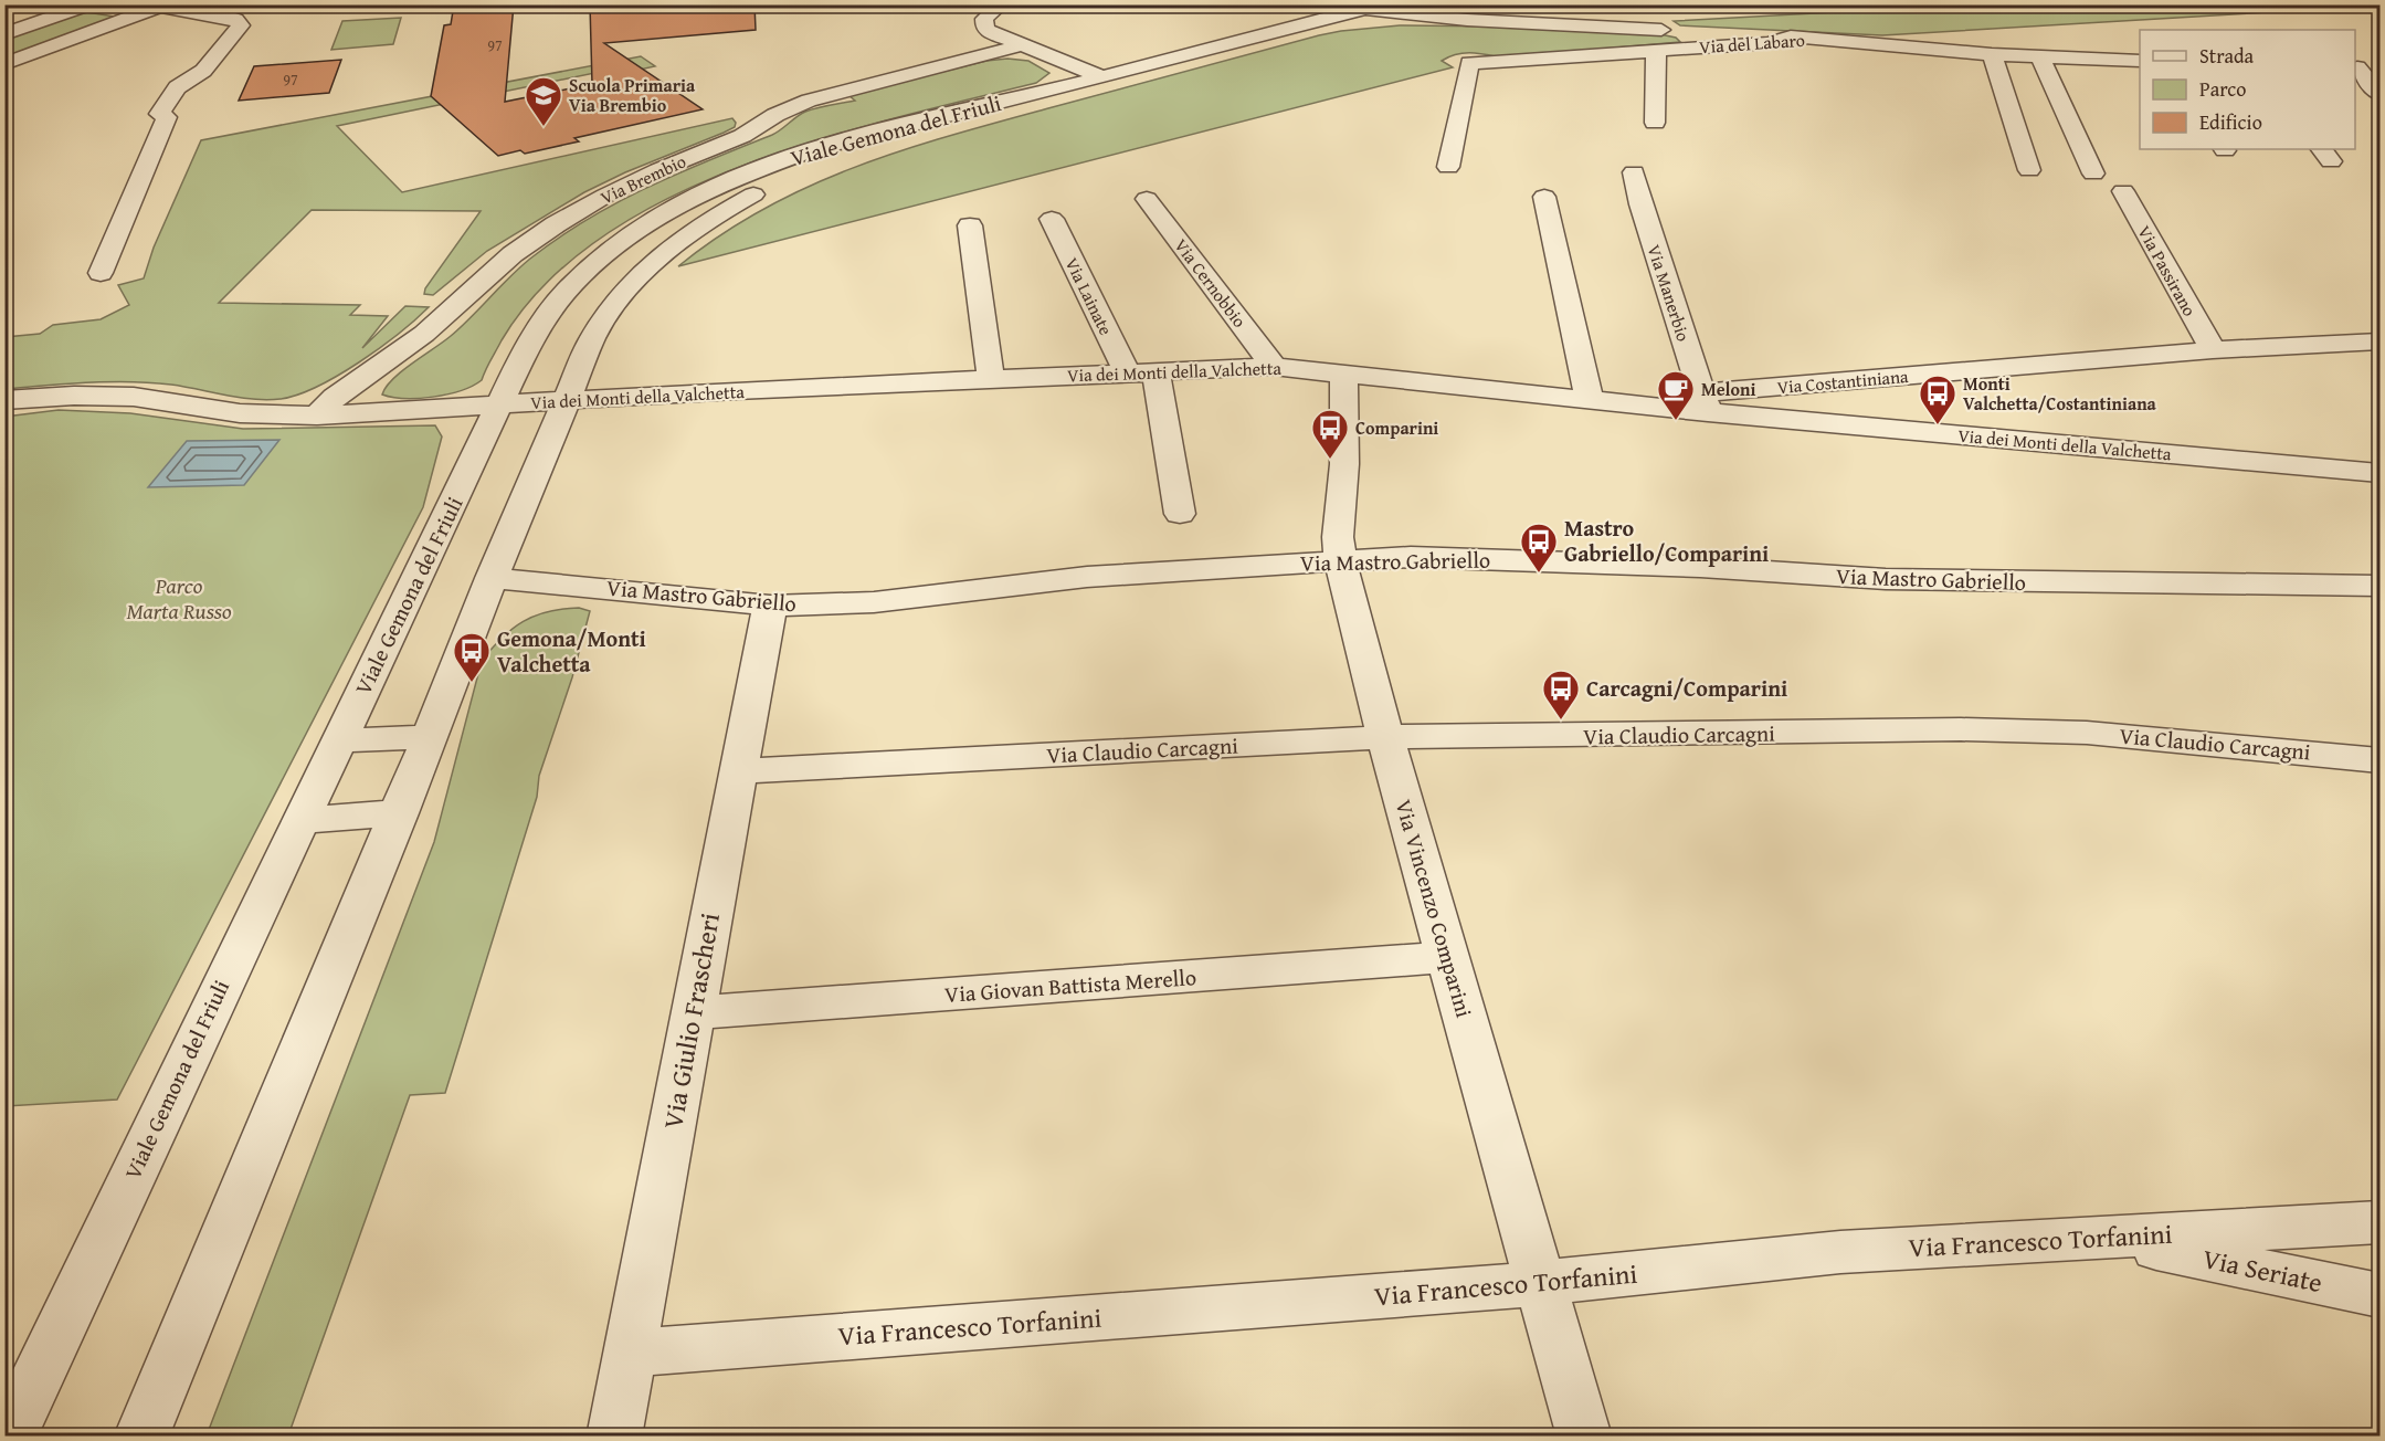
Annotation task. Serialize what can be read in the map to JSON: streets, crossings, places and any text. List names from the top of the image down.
{
  "streets": {
    "street": [
      "Via del Labaro",
      "Viale Gemona del Friuli",
      "Via Brembio",
      "Via Passirano",
      "Via Cernobbio",
      "Via Manerbio",
      "Via Lainate",
      "Via dei Monti della Valchetta",
      "Via Costantiniana",
      "Via Mastro Gabriello",
      "Via Claudio Carcagni",
      "Via Vincenzo Comparini",
      "Via Giovan Battista Merello",
      "Via Giulio Frascheri",
      "Via Francesco Torfanini",
      "Via Seriate"
    ]
  },
  "crossings": [
    ["Viale Gemona del Friuli", "Via dei Monti della Valchetta"],
    ["Viale Gemona del Friuli", "Via Mastro Gabriello"],
    ["Via Brembio", "Via dei Monti della Valchetta"],
    ["Via Passirano", "Via Costantiniana"],
    ["Via Cernobbio", "Via dei Monti della Valchetta"],
    ["Via Manerbio", "Via dei Monti della Valchetta"],
    ["Via Manerbio", "Via Costantiniana"],
    ["Via Lainate", "Via dei Monti della Valchetta"],
    ["Via dei Monti della Valchetta", "Via Costantiniana"],
    ["Via dei Monti della Valchetta", "Via Vincenzo Comparini"],
    ["Via Mastro Gabriello", "Via Vincenzo Comparini"],
    ["Via Mastro Gabriello", "Via Giulio Frascheri"],
    ["Via Claudio Carcagni", "Via Vincenzo Comparini"],
    ["Via Claudio Carcagni", "Via Giulio Frascheri"],
    ["Via Vincenzo Comparini", "Via Giovan Battista Merello"],
    ["Via Vincenzo Comparini", "Via Francesco Torfanini"],
    ["Via Giovan Battista Merello", "Via Giulio Frascheri"],
    ["Via Giulio Frascheri", "Via Francesco Torfanini"],
    ["Via Francesco Torfanini", "Via Seriate"]
  ],
  "parks": ["Parco Marta Russo"],
  "places": {
    "school or university": ["Scuola Primaria Via Brembio"],
    "cafe": ["Meloni"],
    "bus stop": [
      "Monti Valchetta/Costantiniana",
      "Comparini",
      "Mastro Gabriello/Comparini",
      "Gemona/Monti Valchetta",
      "Carcagni/Comparini"
    ]
  },
  "house_numbers": ["97", "97"],
  "legend": ["Strada", "Parco", "Edificio"]
}
